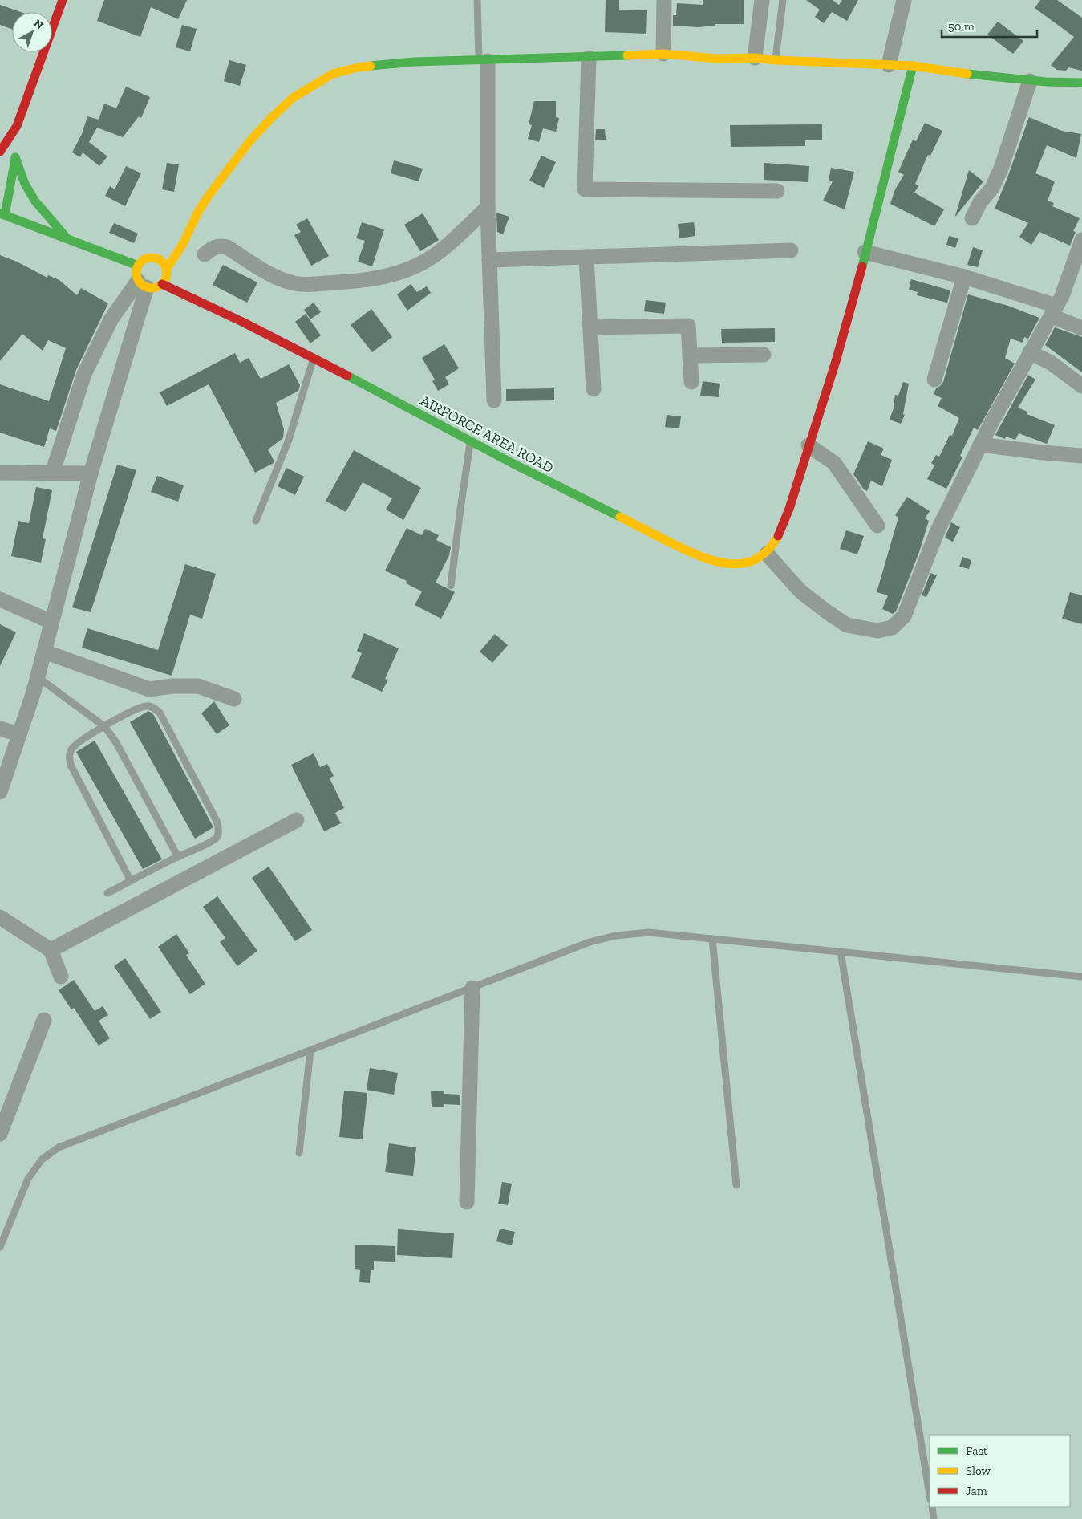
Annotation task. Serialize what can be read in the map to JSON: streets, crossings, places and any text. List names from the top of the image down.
{
  "streets": {
    "street": ["AIRFORCE AREA ROAD"]
  },
  "legend": ["Fast", "Slow", "Jam"],
  "scale_bar": "50 m",
  "north": "top right"
}
